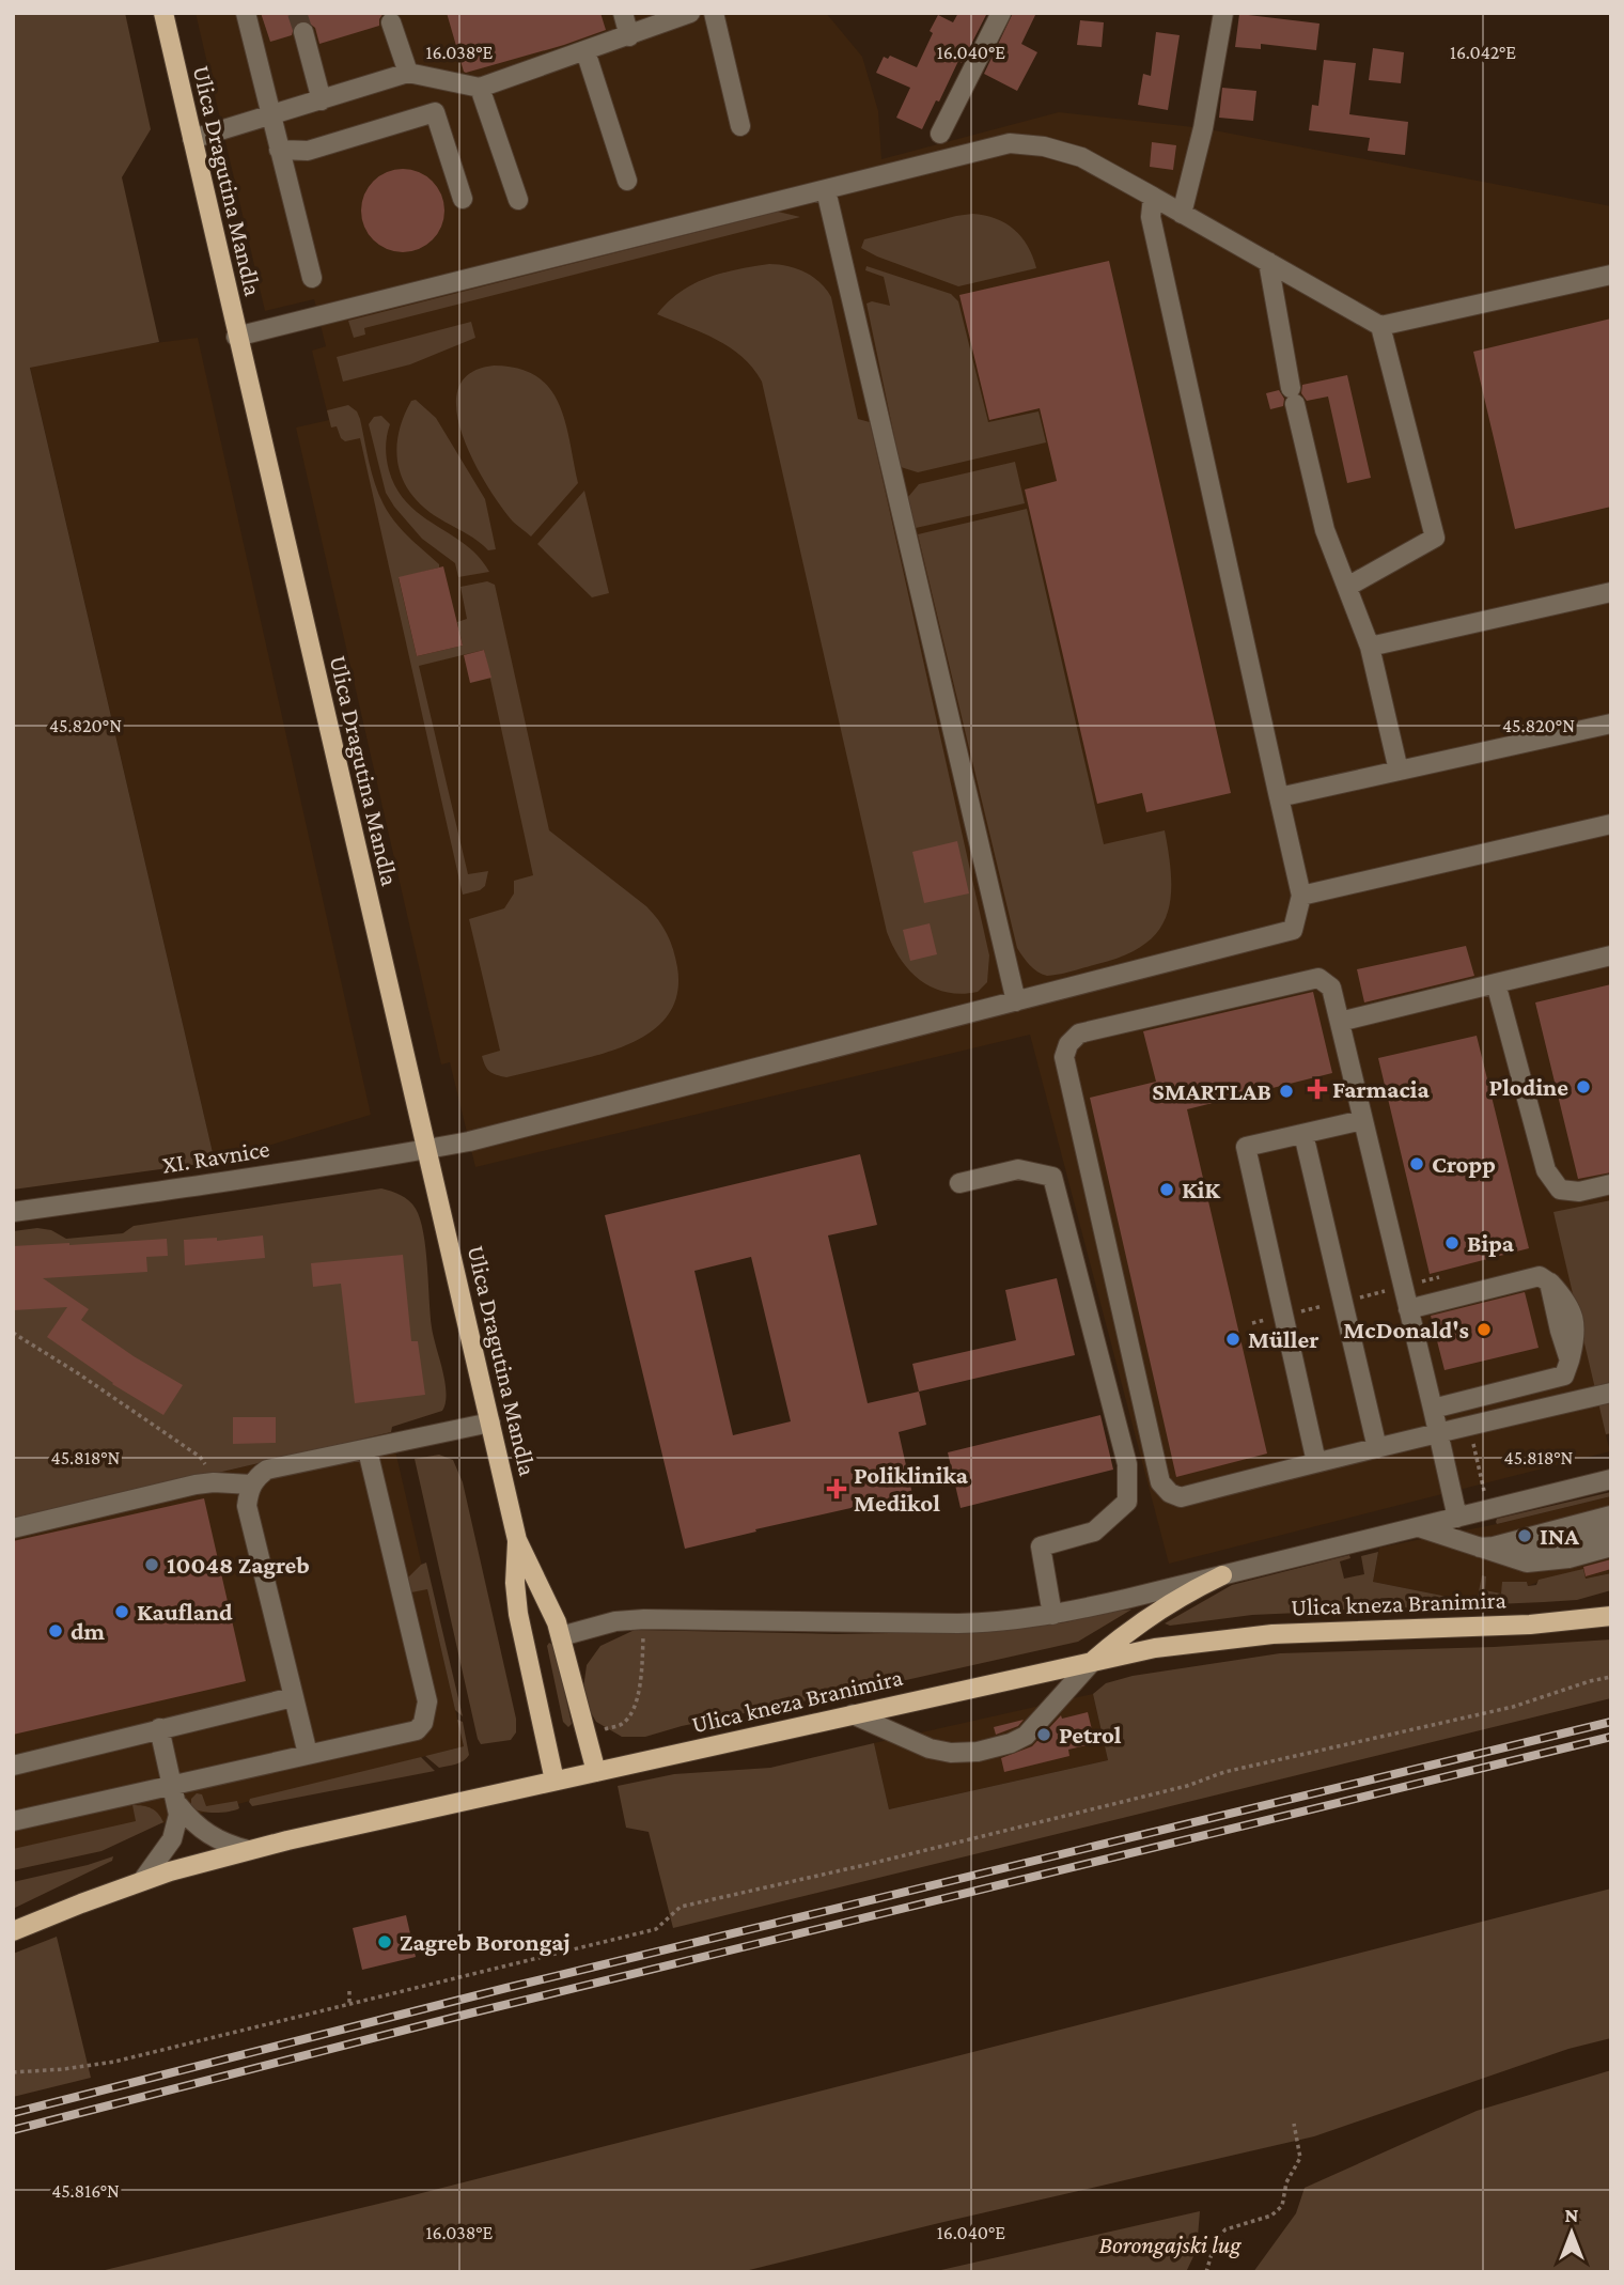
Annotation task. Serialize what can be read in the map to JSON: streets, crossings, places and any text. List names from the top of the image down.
{
  "streets": {
    "main road": ["Ulica Dragutina Mandla", "Ulica kneza Branimira"],
    "street": ["XI. Ravnice"]
  },
  "crossings": [
    ["Ulica Dragutina Mandla", "XI. Ravnice"],
    ["Ulica Dragutina Mandla", "Ulica kneza Branimira"]
  ],
  "parks": ["Borongajski lug"],
  "places": {
    "other": [
      "Plodine",
      "SMARTLAB",
      "Cropp",
      "KiK",
      "Bipa",
      "McDonald's",
      "Müller",
      "INA",
      "10048 Zagreb",
      "Kaufland",
      "dm",
      "Petrol",
      "Zagreb Borongaj"
    ],
    "health": ["Farmacia", "Poliklinika Medikol"]
  },
  "north": "top",
  "coordinates": [
    "16.038°E",
    "16.040°E",
    "16.042°E",
    "45.820°N",
    "45.818°N",
    "45.816°N"
  ]
}
